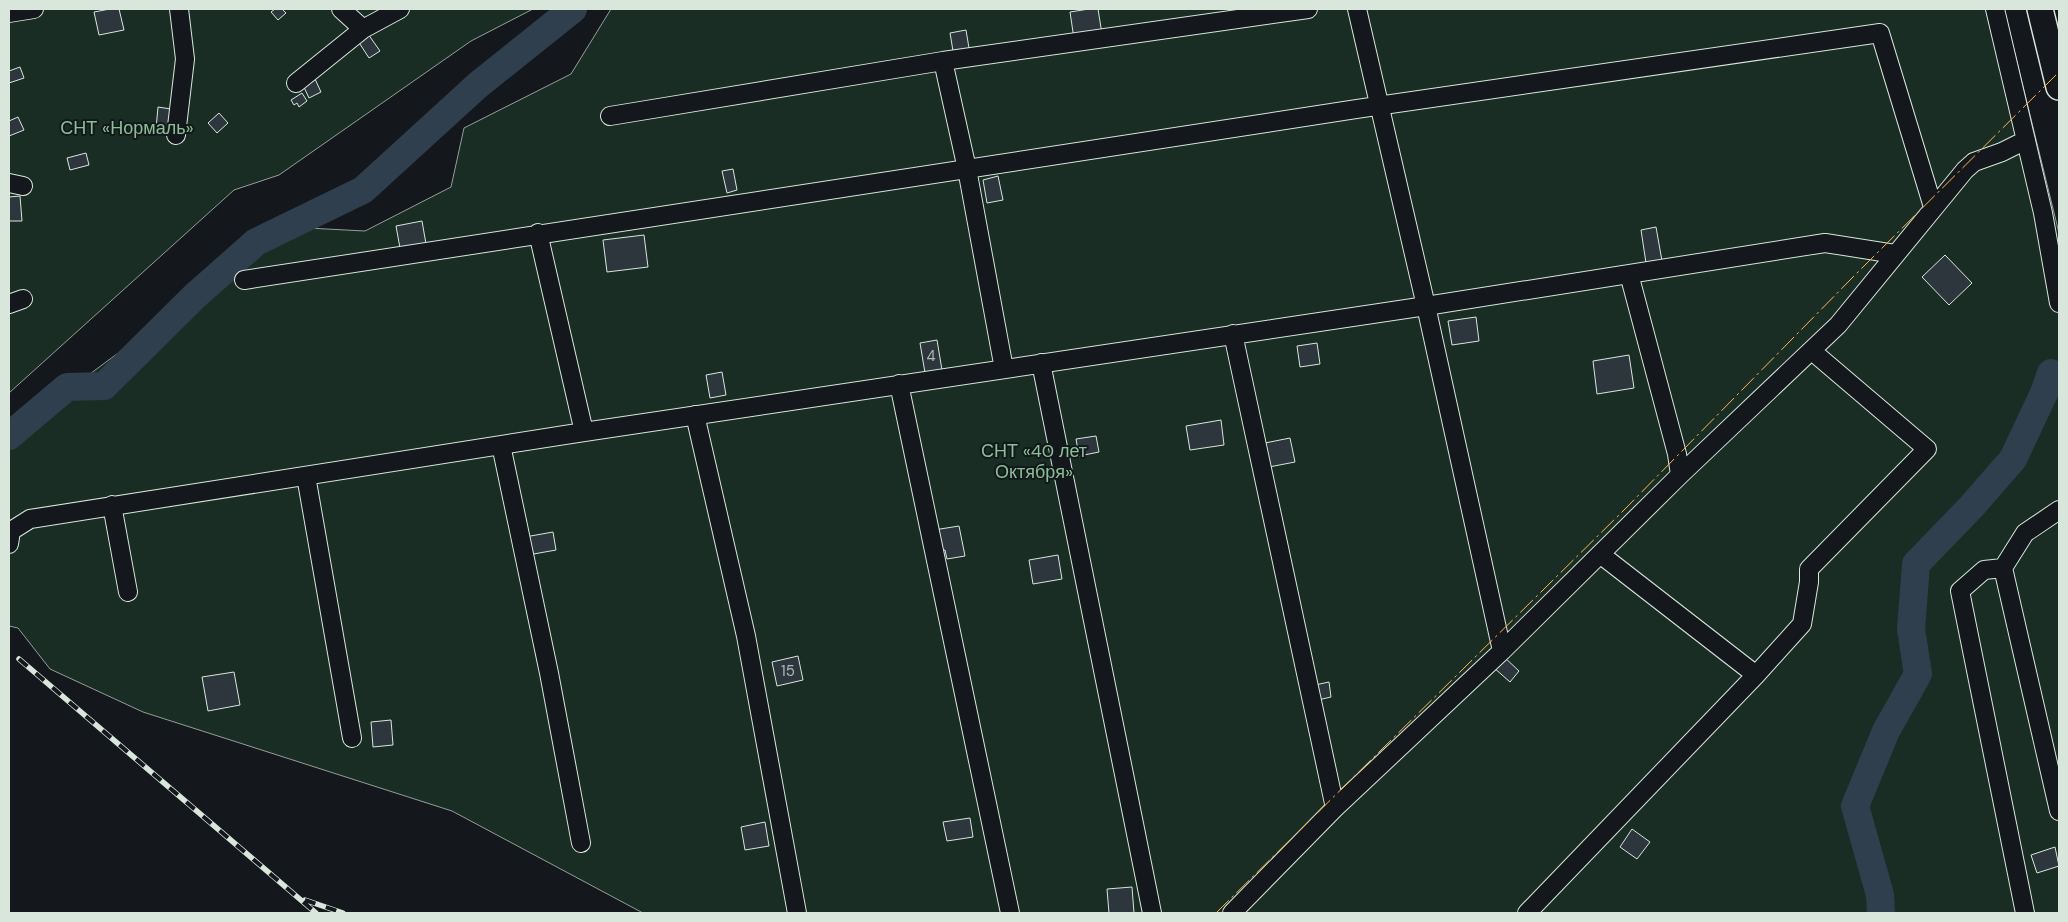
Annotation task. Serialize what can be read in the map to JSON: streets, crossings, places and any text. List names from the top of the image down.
{
  "parks": ["СНТ «Нормаль»", "СНТ «40 лет Октября»"],
  "house_numbers": ["4", "15"]
}
